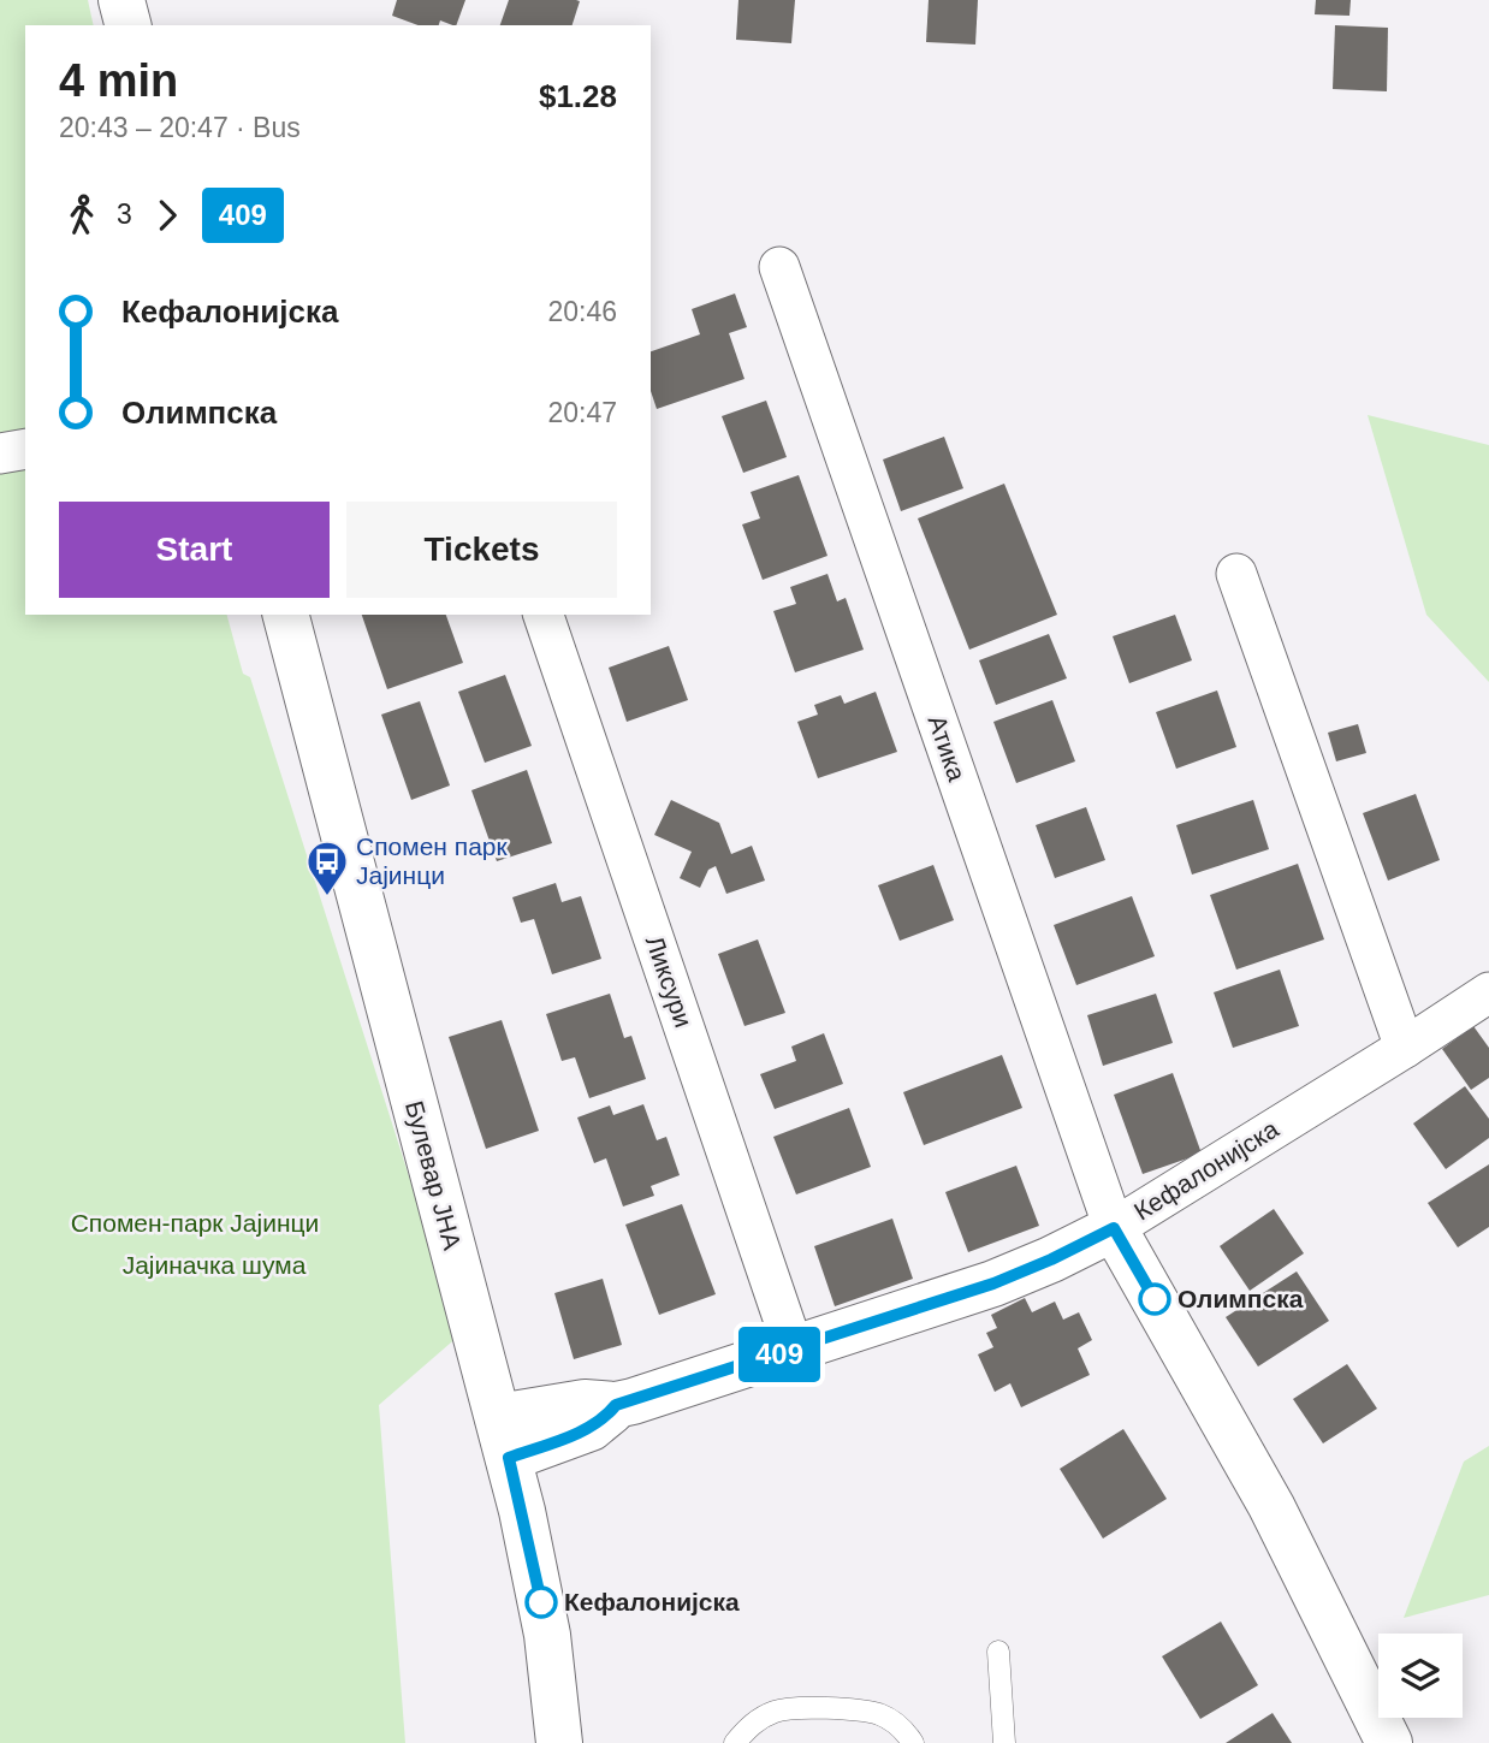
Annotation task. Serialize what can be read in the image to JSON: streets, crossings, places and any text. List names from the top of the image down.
{
  "streets": {
    "street": [
      "Атика",
      "Ликсури",
      "Кефалонијска",
      "Булевар ЈНА"
    ]
  },
  "crossings": [
    ["Атика", "Кефалонијска"],
    ["Ликсури", "Кефалонијска"],
    ["Кефалонијска", "Булевар ЈНА"]
  ],
  "parks": ["Спомен-парк Јајинци", "Јајиначка шума"],
  "places": {
    "bus stop": ["Спомен парк Јајинци"],
    "other": ["Олимпска", "Кефалонијска"]
  },
  "lines": ["bus line 409"],
  "page": {
    "on_map": "409",
    "heading": ["4 min", "20:43 – 20:47 · Bus", "$1.28"],
    "legs": ["3", "409"],
    "list": [
      {
        "name": "Кефалонијска",
        "value": "20:46"
      },
      {
        "name": "Олимпска",
        "value": "20:47"
      }
    ],
    "buttons": ["Start", "Tickets"]
  }
}
